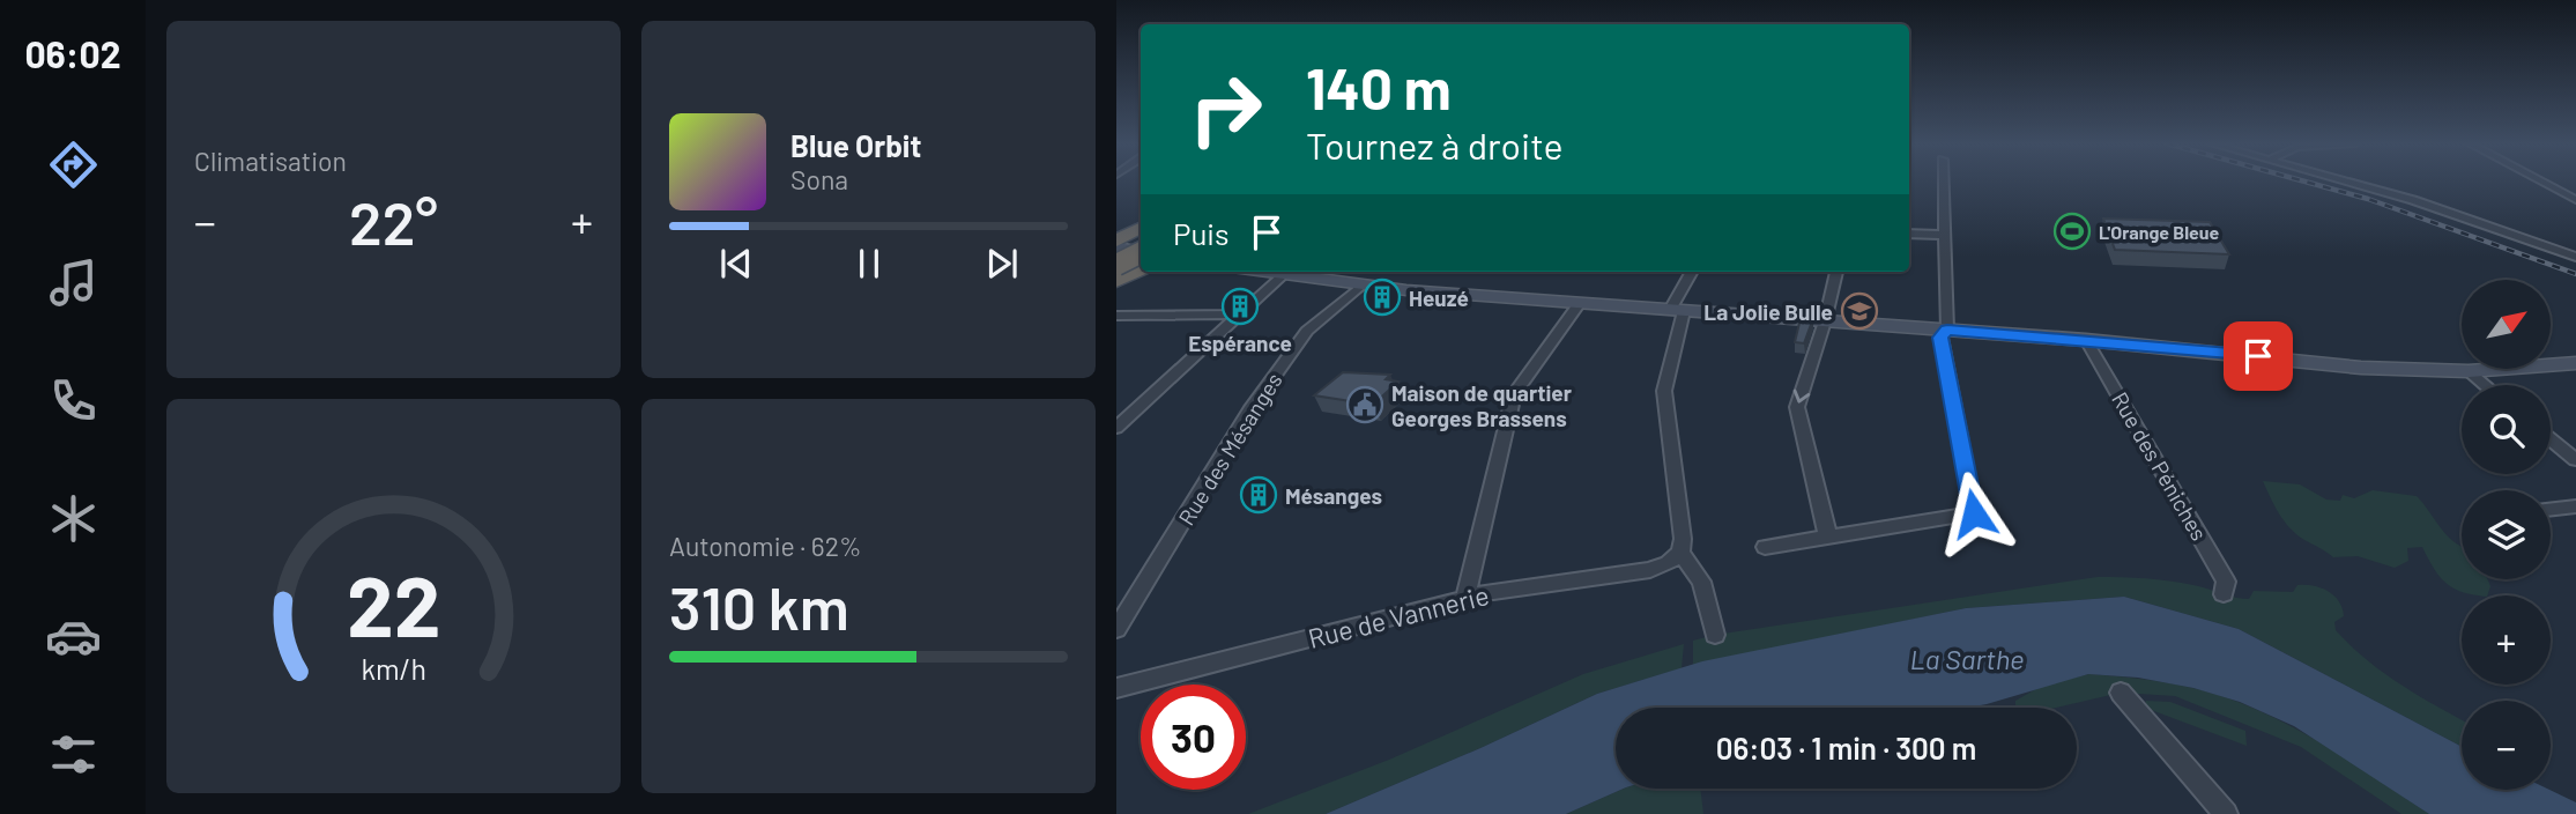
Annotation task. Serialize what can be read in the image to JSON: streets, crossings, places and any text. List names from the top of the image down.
{
  "streets": {
    "street": ["Rue des Mésanges", "Rue des Péniches", "Rue de Vannerie"]
  },
  "water": ["La Sarthe"],
  "places": {
    "sports": ["L'Orange Bleue"],
    "building": ["Heuzé", "Espérance", "Mésanges"],
    "school or university": ["La Jolie Bulle"],
    "public building": ["Maison de quartier Georges Brassens"]
  },
  "north": "top right",
  "page": {
    "tabs": "06:02",
    "tile": [
      "Climatisation",
      ["Autonomie · 62%", "310 km"]
    ],
    "turn": ["140 m", "Tournez à droite"],
    "song": ["Blue Orbit", "Sona"],
    "heat": ["−", "22°", "+"],
    "then": "Puis",
    "map_buttons": ["+", "−"],
    "limit": "30",
    "trip": "06:03 · 1 min · 300 m",
    "gauge": ["22", "km/h"]
  }
}
